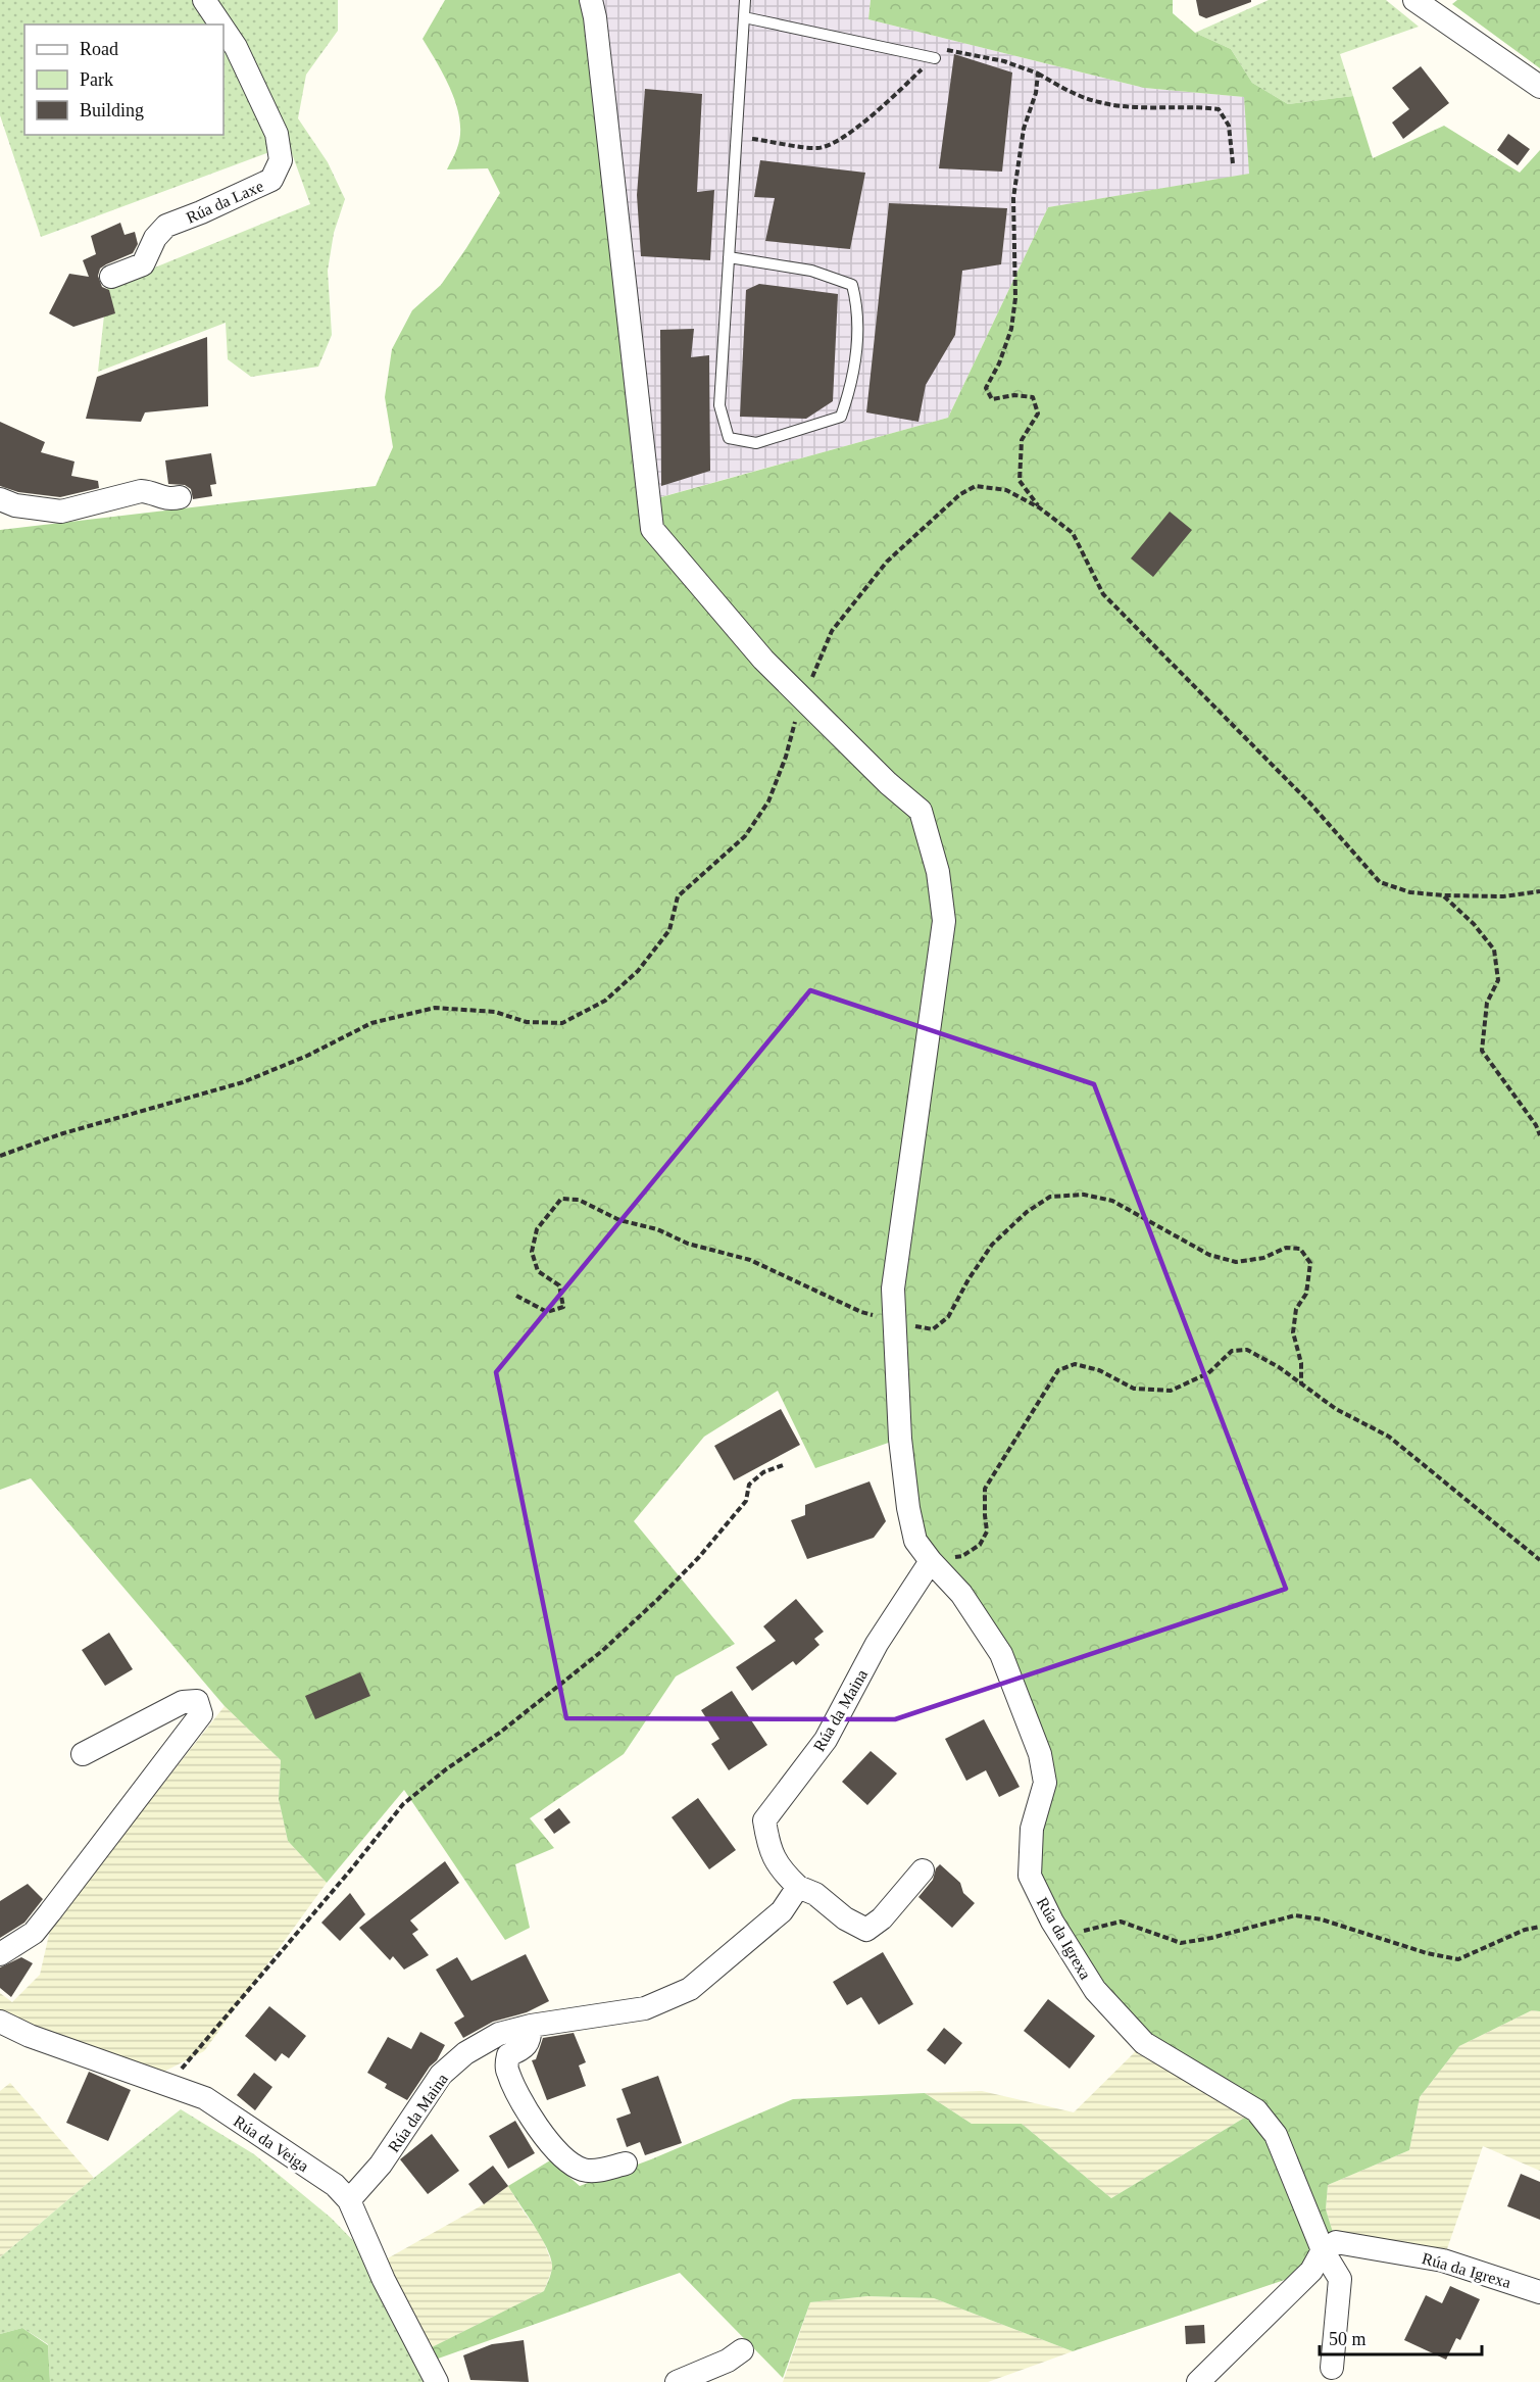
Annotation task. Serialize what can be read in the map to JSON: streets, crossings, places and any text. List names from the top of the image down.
{
  "streets": {
    "street": [
      "Rúa da Laxe",
      "Rúa da Maina",
      "Rúa da Igrexa",
      "Rúa da Veiga"
    ]
  },
  "crossings": [
    ["Rúa da Maina", "Rúa da Igrexa"],
    ["Rúa da Maina", "Rúa da Veiga"]
  ],
  "legend": ["Road", "Park", "Building"],
  "scale_bar": "50 m"
}
